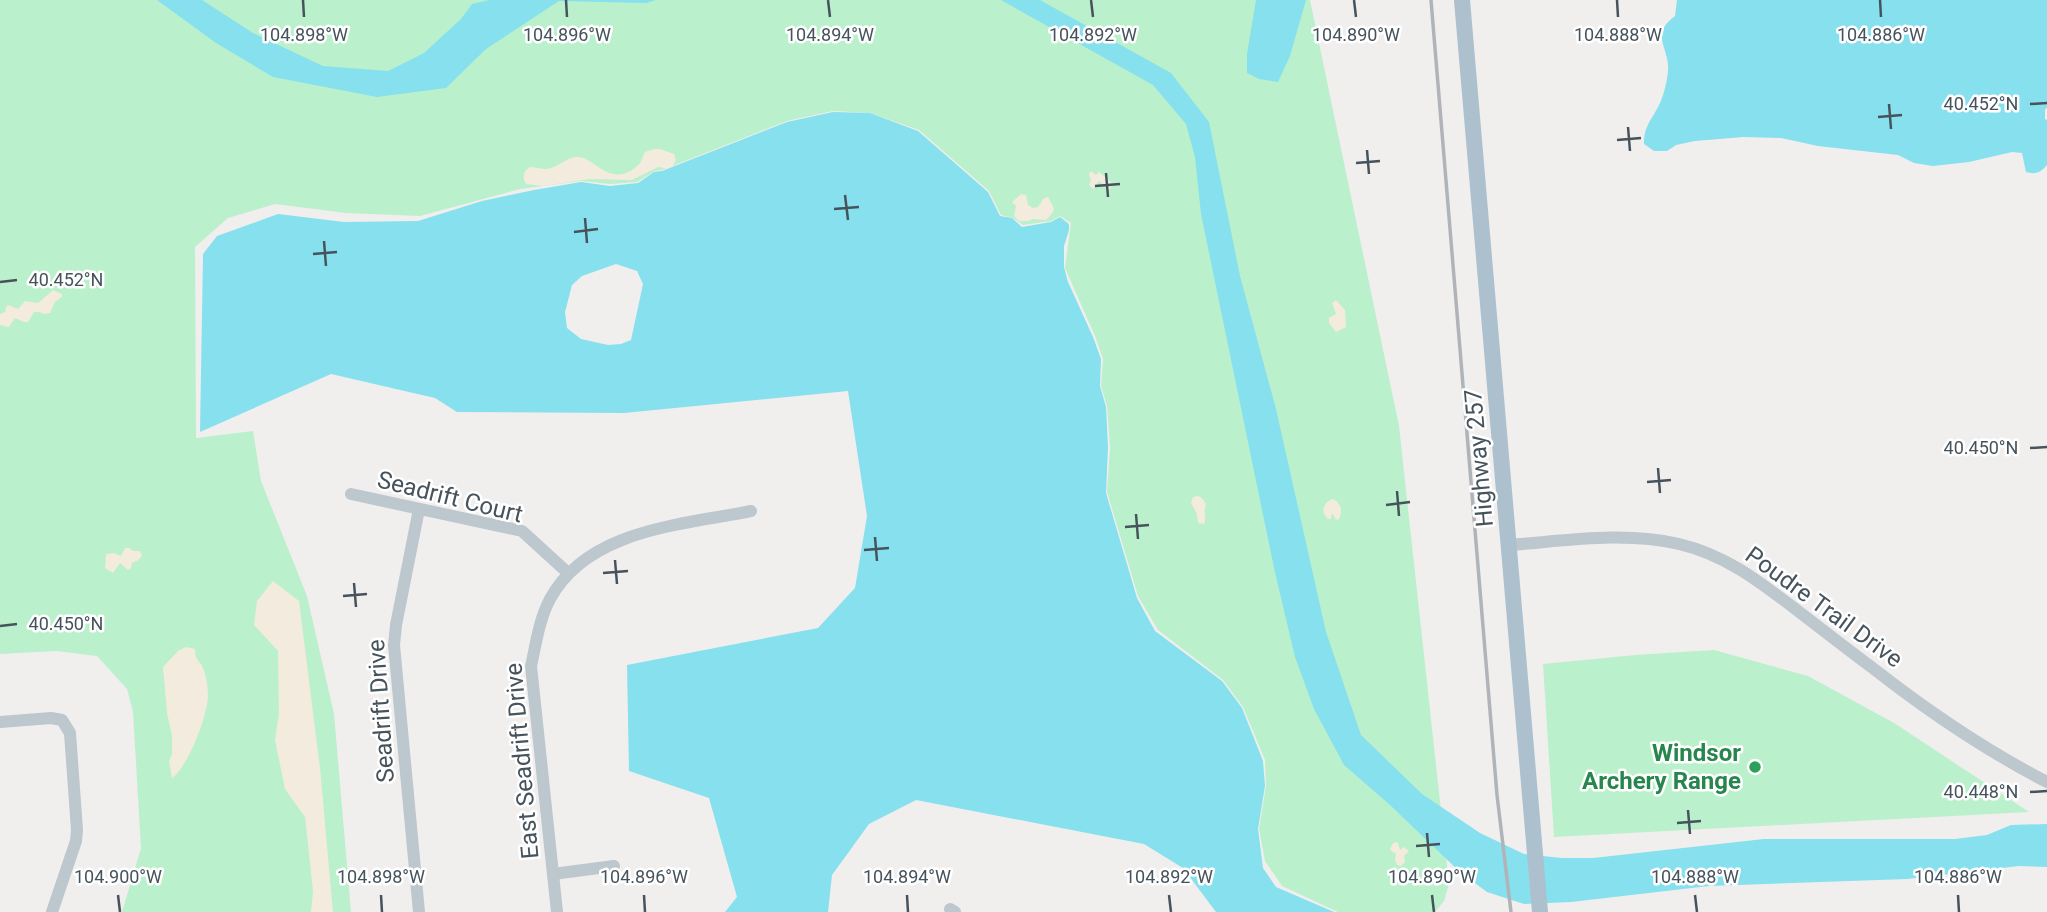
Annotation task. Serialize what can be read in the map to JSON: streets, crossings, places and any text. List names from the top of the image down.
{
  "streets": {
    "main road": ["Highway 257"],
    "street": [
      "Seadrift Court",
      "Poudre Trail Drive",
      "Seadrift Drive",
      "East Seadrift Drive"
    ]
  },
  "crossings": [
    ["Highway 257", "Poudre Trail Drive"],
    ["Seadrift Court", "Seadrift Drive"],
    ["Seadrift Court", "East Seadrift Drive"]
  ],
  "places": ["Windsor Archery Range"],
  "coordinates": [
    "104.898°W",
    "104.896°W",
    "104.894°W",
    "104.892°W",
    "104.890°W",
    "104.888°W",
    "104.886°W",
    "40.452°N",
    "40.450°N",
    "40.448°N",
    "104.900°W"
  ]
}
